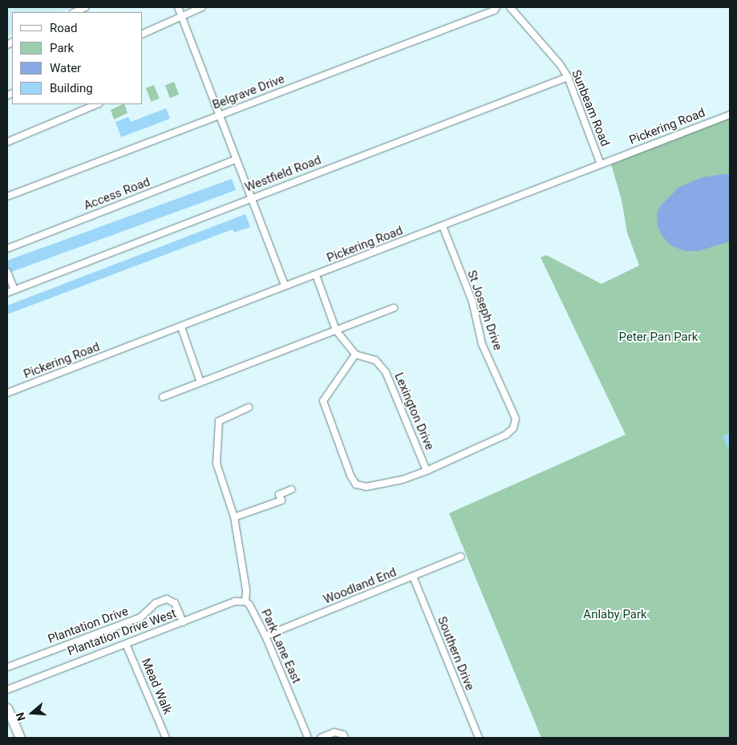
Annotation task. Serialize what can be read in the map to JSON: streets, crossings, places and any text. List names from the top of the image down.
{
  "streets": {
    "street": [
      "Belgrave Drive",
      "Sunbeam Road",
      "Pickering Road",
      "Westfield Road",
      "Access Road",
      "St Joseph Drive",
      "Lexington Drive",
      "Woodland End",
      "Plantation Drive",
      "Plantation Drive West",
      "Park Lane East",
      "Southern Drive",
      "Mead Walk"
    ]
  },
  "crossings": [
    ["Sunbeam Road", "Pickering Road"],
    ["Sunbeam Road", "Westfield Road"],
    ["Pickering Road", "St Joseph Drive"],
    ["St Joseph Drive", "Lexington Drive"],
    ["Woodland End", "Park Lane East"],
    ["Woodland End", "Southern Drive"],
    ["Plantation Drive", "Plantation Drive West"],
    ["Plantation Drive West", "Park Lane East"],
    ["Plantation Drive West", "Mead Walk"]
  ],
  "parks": ["Peter Pan Park", "Anlaby Park"],
  "legend": [
    "Road",
    "Park",
    "Water",
    "Building"
  ],
  "north": "left"
}
